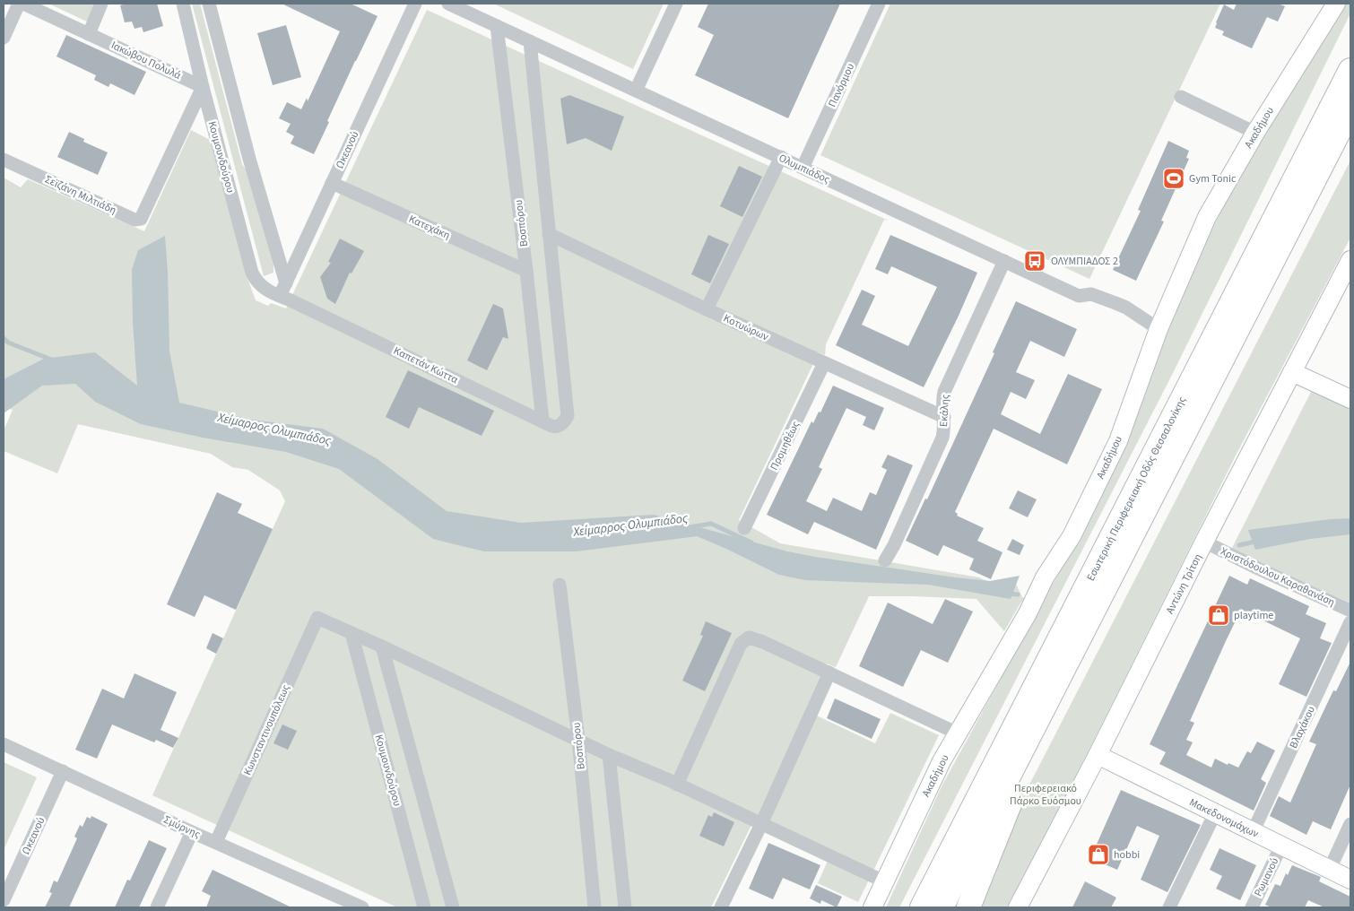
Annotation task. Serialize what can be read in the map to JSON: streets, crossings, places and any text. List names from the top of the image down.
{
  "streets": {
    "highway": ["Εσωτερική Περιφερειακή Οδός Θεσσαλονίκης"],
    "street": [
      "Ιακώβου Πολυλά",
      "Πανόρμου",
      "Ακαδήμου",
      "Ωκεανού",
      "Κουμουνδούρου",
      "Ολυμπιάδος",
      "Σεϊζάνη Μιλτιάδη",
      "Βοσπόρου",
      "Κατεχάκη",
      "Κοτυώρων",
      "Καπετάν Κώττα",
      "Εκάλης",
      "Προμηθέως",
      "Χριστόδουλου Καραθανάση",
      "Αντώνη Τρίτση",
      "Βλαχάκου",
      "Κωνσταντινουπόλεως",
      "Μακεδονομάχων",
      "Σμύρνης",
      "Ρωμανού"
    ]
  },
  "crossings": [
    ["Ιακώβου Πολυλά", "Κουμουνδούρου"],
    ["Ιακώβου Πολυλά", "Σεϊζάνη Μιλτιάδη"],
    ["Πανόρμου", "Ολυμπιάδος"],
    ["Ακαδήμου", "Ολυμπιάδος"],
    ["Ωκεανού", "Κουμουνδούρου"],
    ["Ωκεανού", "Κατεχάκη"],
    ["Ωκεανού", "Καπετάν Κώττα"],
    ["Ωκεανού", "Σμύρνης"],
    ["Κουμουνδούρου", "Σεϊζάνη Μιλτιάδη"],
    ["Κουμουνδούρου", "Καπετάν Κώττα"],
    ["Κουμουνδούρου", "Κωνσταντινουπόλεως"],
    ["Ολυμπιάδος", "Βοσπόρου"],
    ["Ολυμπιάδος", "Εκάλης"],
    ["Βοσπόρου", "Κατεχάκη"],
    ["Βοσπόρου", "Καπετάν Κώττα"],
    ["Κοτυώρων", "Καπετάν Κώττα"],
    ["Κοτυώρων", "Εκάλης"],
    ["Κοτυώρων", "Προμηθέως"],
    ["Χριστόδουλου Καραθανάση", "Αντώνη Τρίτση"],
    ["Αντώνη Τρίτση", "Μακεδονομάχων"],
    ["Βλαχάκου", "Μακεδονομάχων"],
    ["Κωνσταντινουπόλεως", "Σμύρνης"],
    ["Μακεδονομάχων", "Ρωμανού"]
  ],
  "water": ["Χείμαρρος Ολυμπιάδος"],
  "parks": ["Περιφερειακό Πάρκο Ευόσμου"],
  "places": {
    "sports": ["Gym Tonic"],
    "bus stop": ["ΟΛΥΜΠΙΑΔΟΣ 2"],
    "shop": ["playtime", "hobbi"]
  }
}
